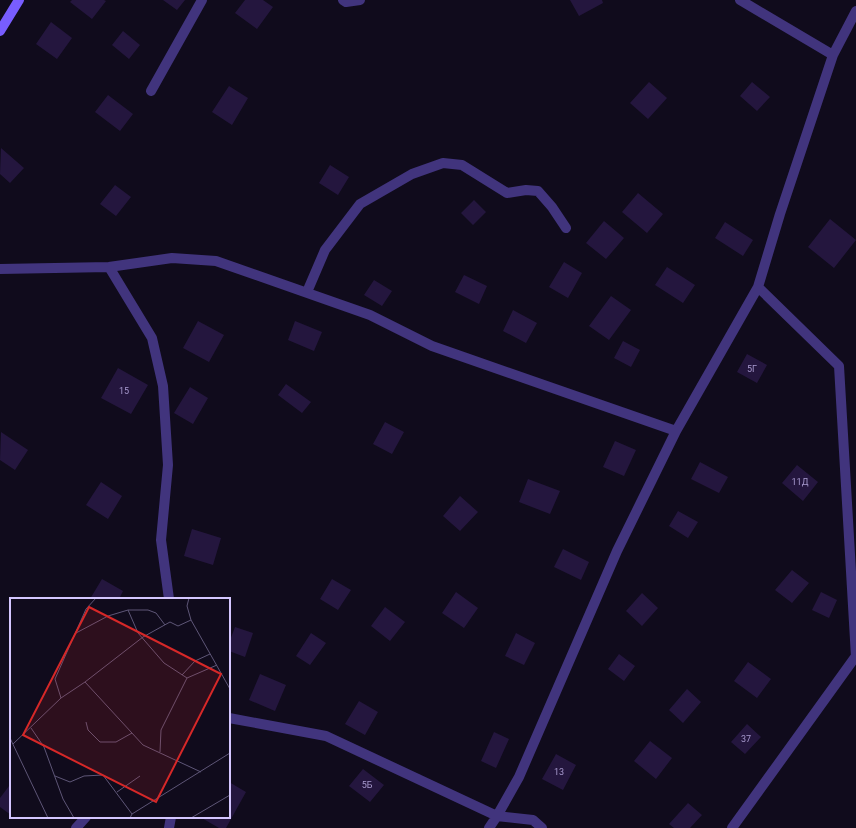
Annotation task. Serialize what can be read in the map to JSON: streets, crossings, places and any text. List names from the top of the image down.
{
  "house_numbers": [
    "5Г",
    "15",
    "11Д",
    "37",
    "13",
    "5Б"
  ]
}
